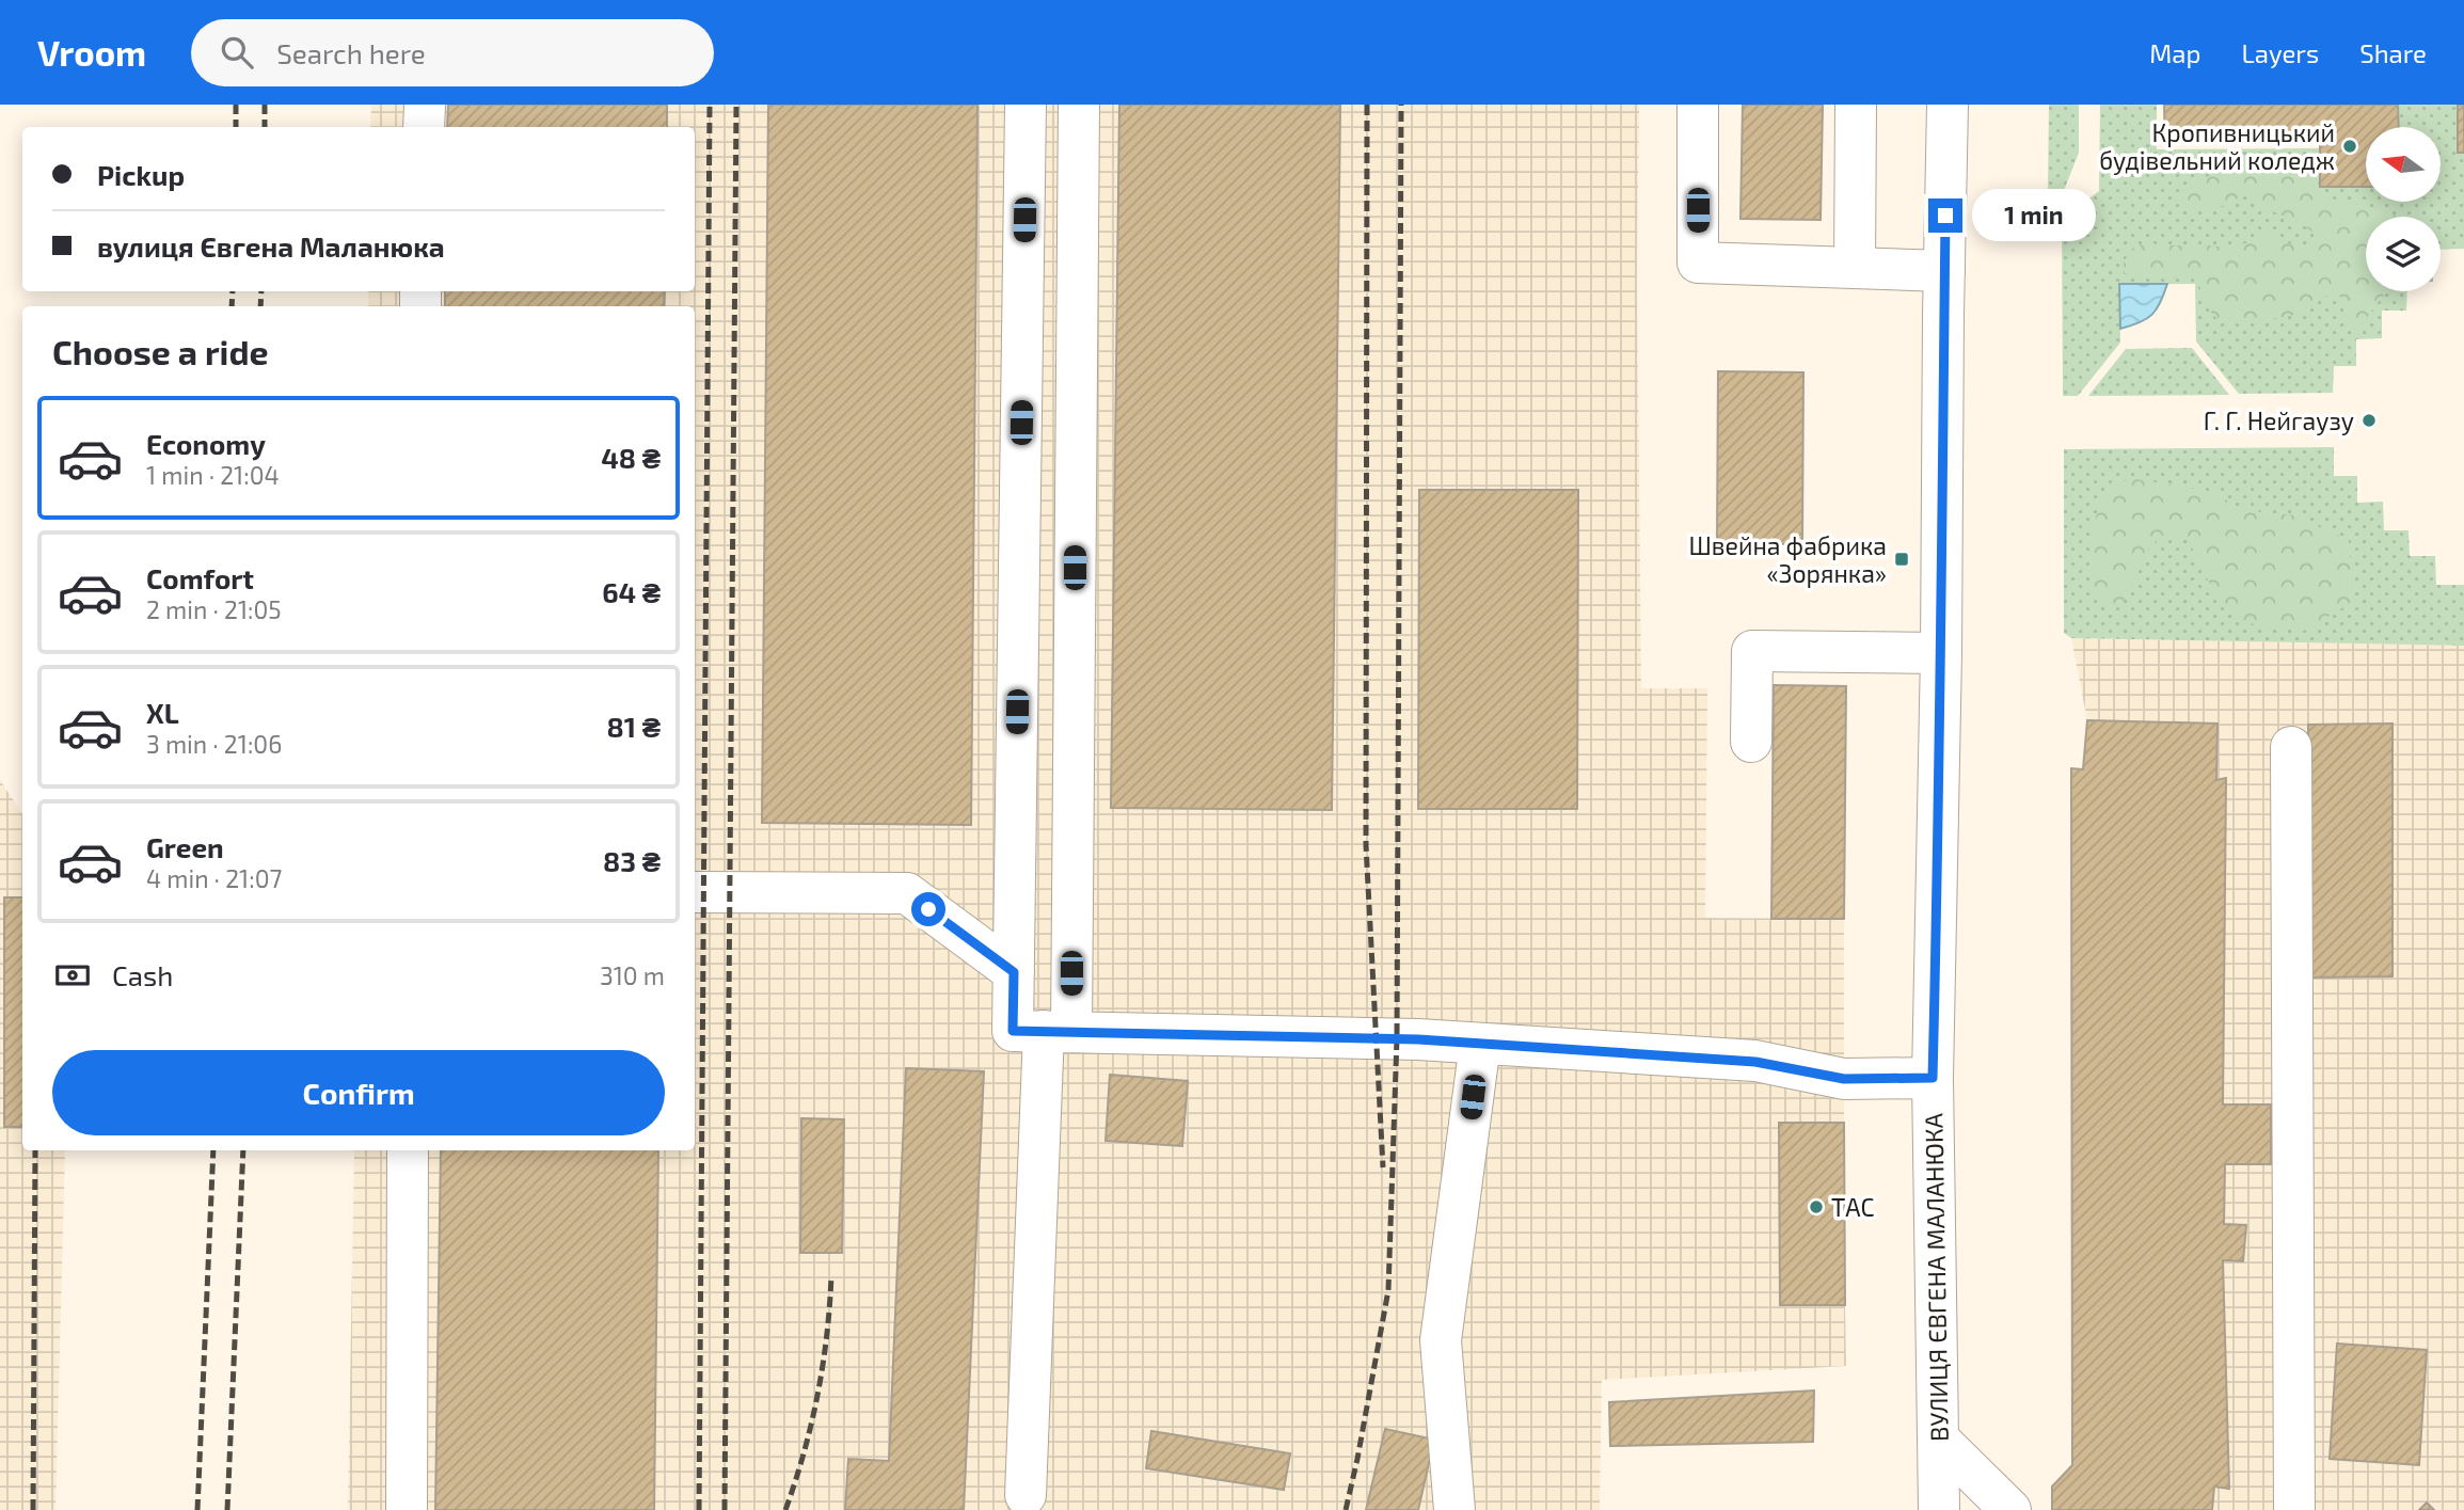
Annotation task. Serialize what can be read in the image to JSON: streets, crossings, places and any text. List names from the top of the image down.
{
  "streets": {
    "main road": ["ВУЛИЦЯ ЄВГЕНА МАЛАНЮКА"]
  },
  "places": {
    "other": ["Кропивницький будівельний коледж", "Г. Г. Нейгаузу", "ТАС"],
    "transit": ["Швейна фабрика «Зорянка»"]
  },
  "north": "left",
  "page": {
    "header": "Vroom",
    "search": "Search here",
    "nav": ["Map", "Layers", "Share"],
    "banner": ["Pickup", "вулиця Євгена Маланюка"],
    "bubble": "1 min",
    "heading": "Choose a ride",
    "list": [
      {
        "name": "Economy",
        "note": "1 min · 21:04",
        "value": "48 ₴"
      },
      {
        "name": "Comfort",
        "note": "2 min · 21:05",
        "value": "64 ₴"
      },
      {
        "name": "XL",
        "note": "3 min · 21:06",
        "value": "81 ₴"
      },
      {
        "name": "Green",
        "note": "4 min · 21:07",
        "value": "83 ₴"
      }
    ],
    "pay": ["Cash", "310 m"],
    "buttons": "Confirm"
  }
}
